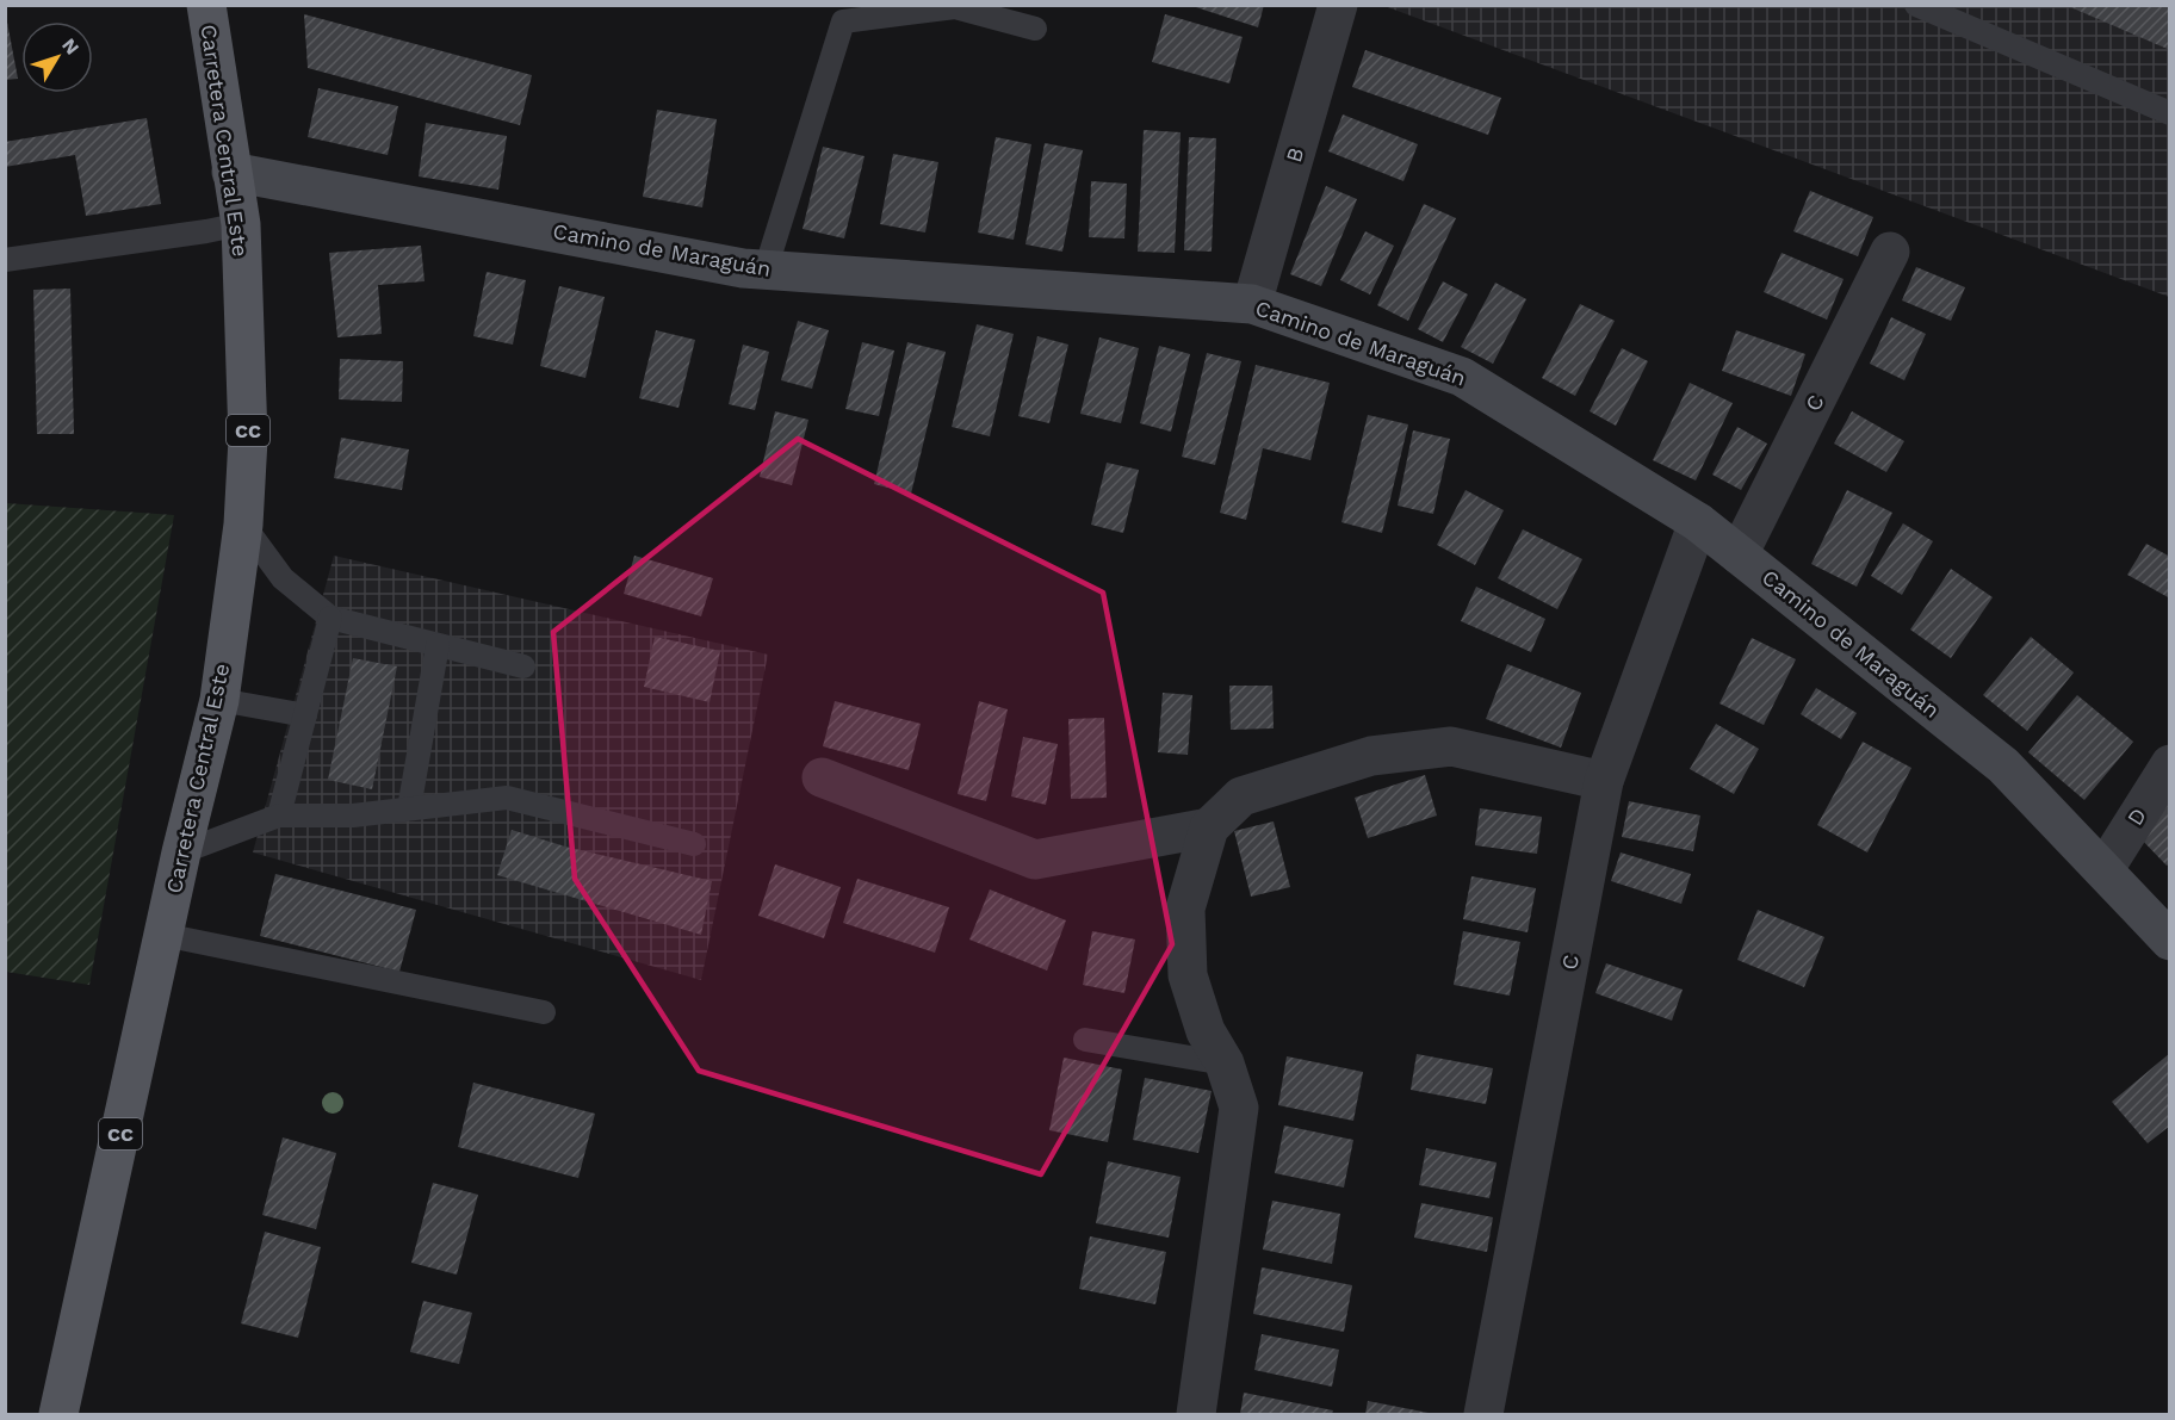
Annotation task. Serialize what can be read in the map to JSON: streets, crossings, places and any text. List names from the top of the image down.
{
  "streets": {
    "main road": ["Carretera Central Este", "CC"],
    "street": [
      "B",
      "Camino de Maraguán",
      "C",
      "D"
    ]
  },
  "crossings": [
    ["Carretera Central Este", "Camino de Maraguán"],
    ["B", "Camino de Maraguán"],
    ["Camino de Maraguán", "C"],
    ["Camino de Maraguán", "D"]
  ],
  "north": "top right"
}
